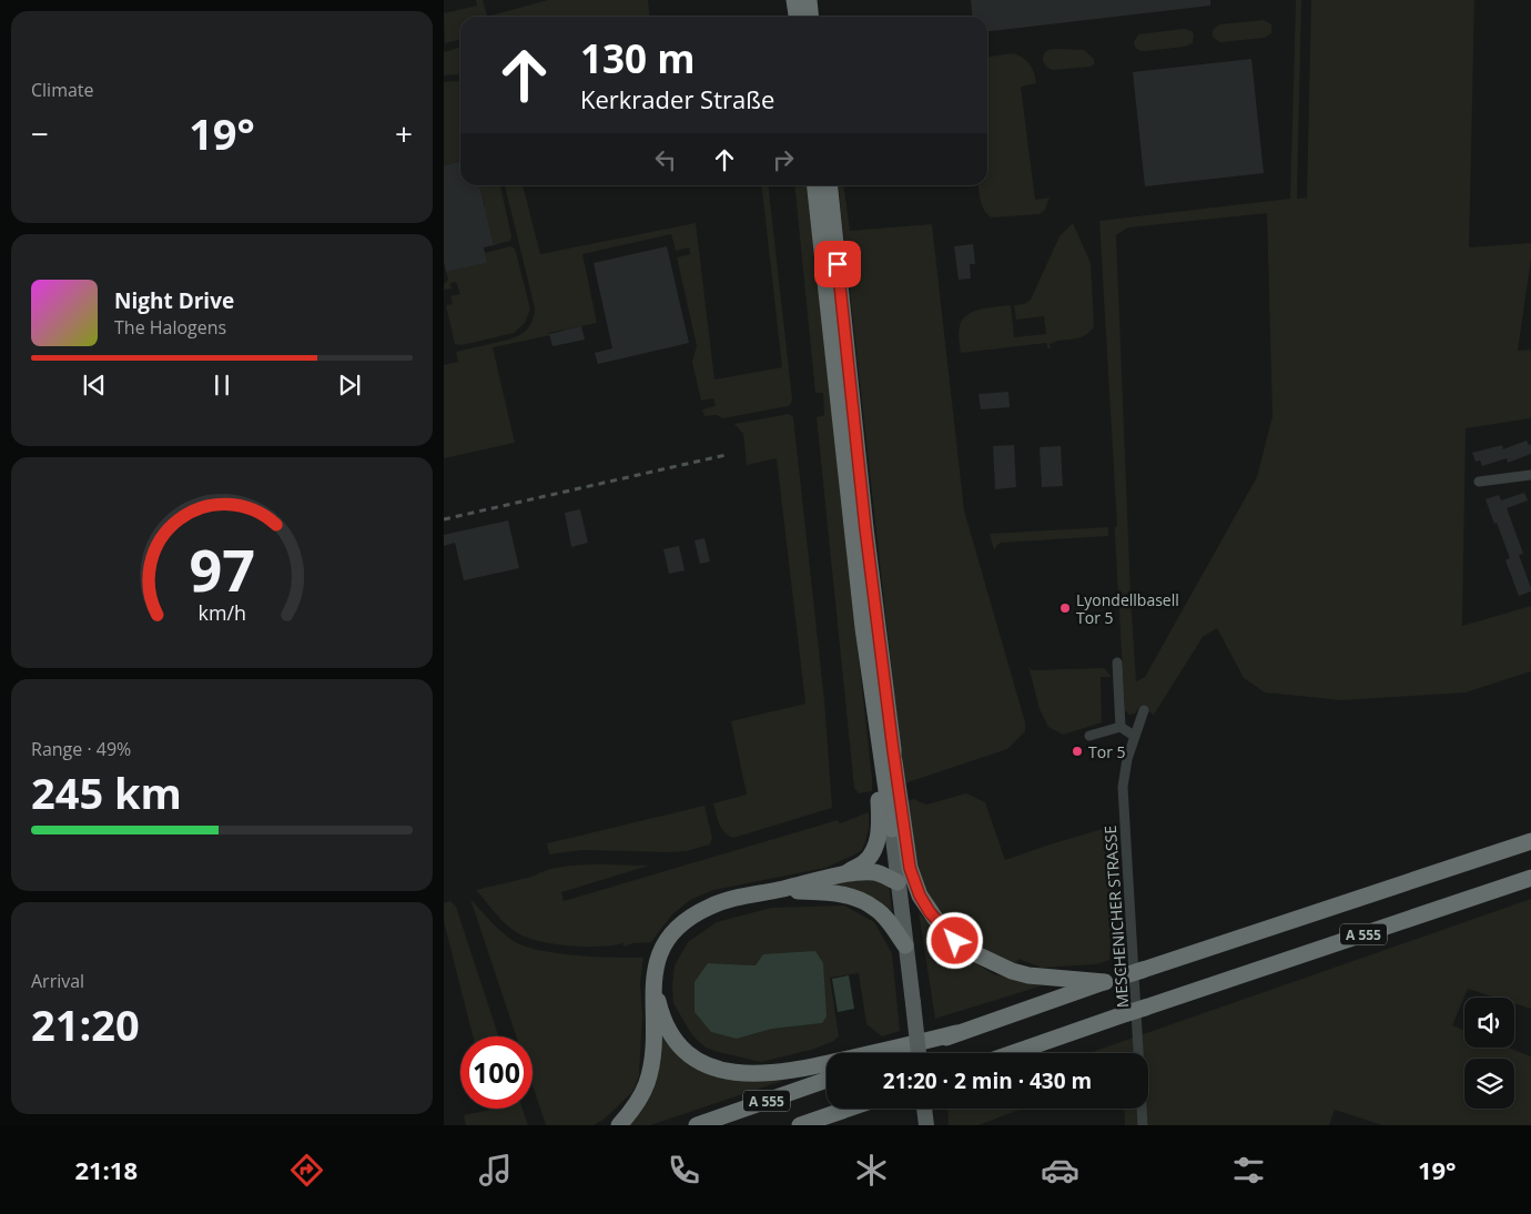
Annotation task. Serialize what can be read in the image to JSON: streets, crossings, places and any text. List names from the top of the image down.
{
  "streets": {
    "highway": ["A 555"],
    "street": ["MESCHENICHER STRASSE"]
  },
  "places": ["Lyondellbasell Tor 5", "Tor 5"],
  "page": {
    "tile": [
      "Climate",
      ["Range · 49%", "245 km"],
      ["Arrival", "21:20"]
    ],
    "turn": ["130 m", "Kerkrader Straße"],
    "heat": ["−", "19°", "+"],
    "song": ["Night Drive", "The Halogens"],
    "limit": "100",
    "trip": "21:20 · 2 min · 430 m",
    "tabs": ["21:18", "19°"],
    "gauge": ["97", "km/h"]
  }
}
